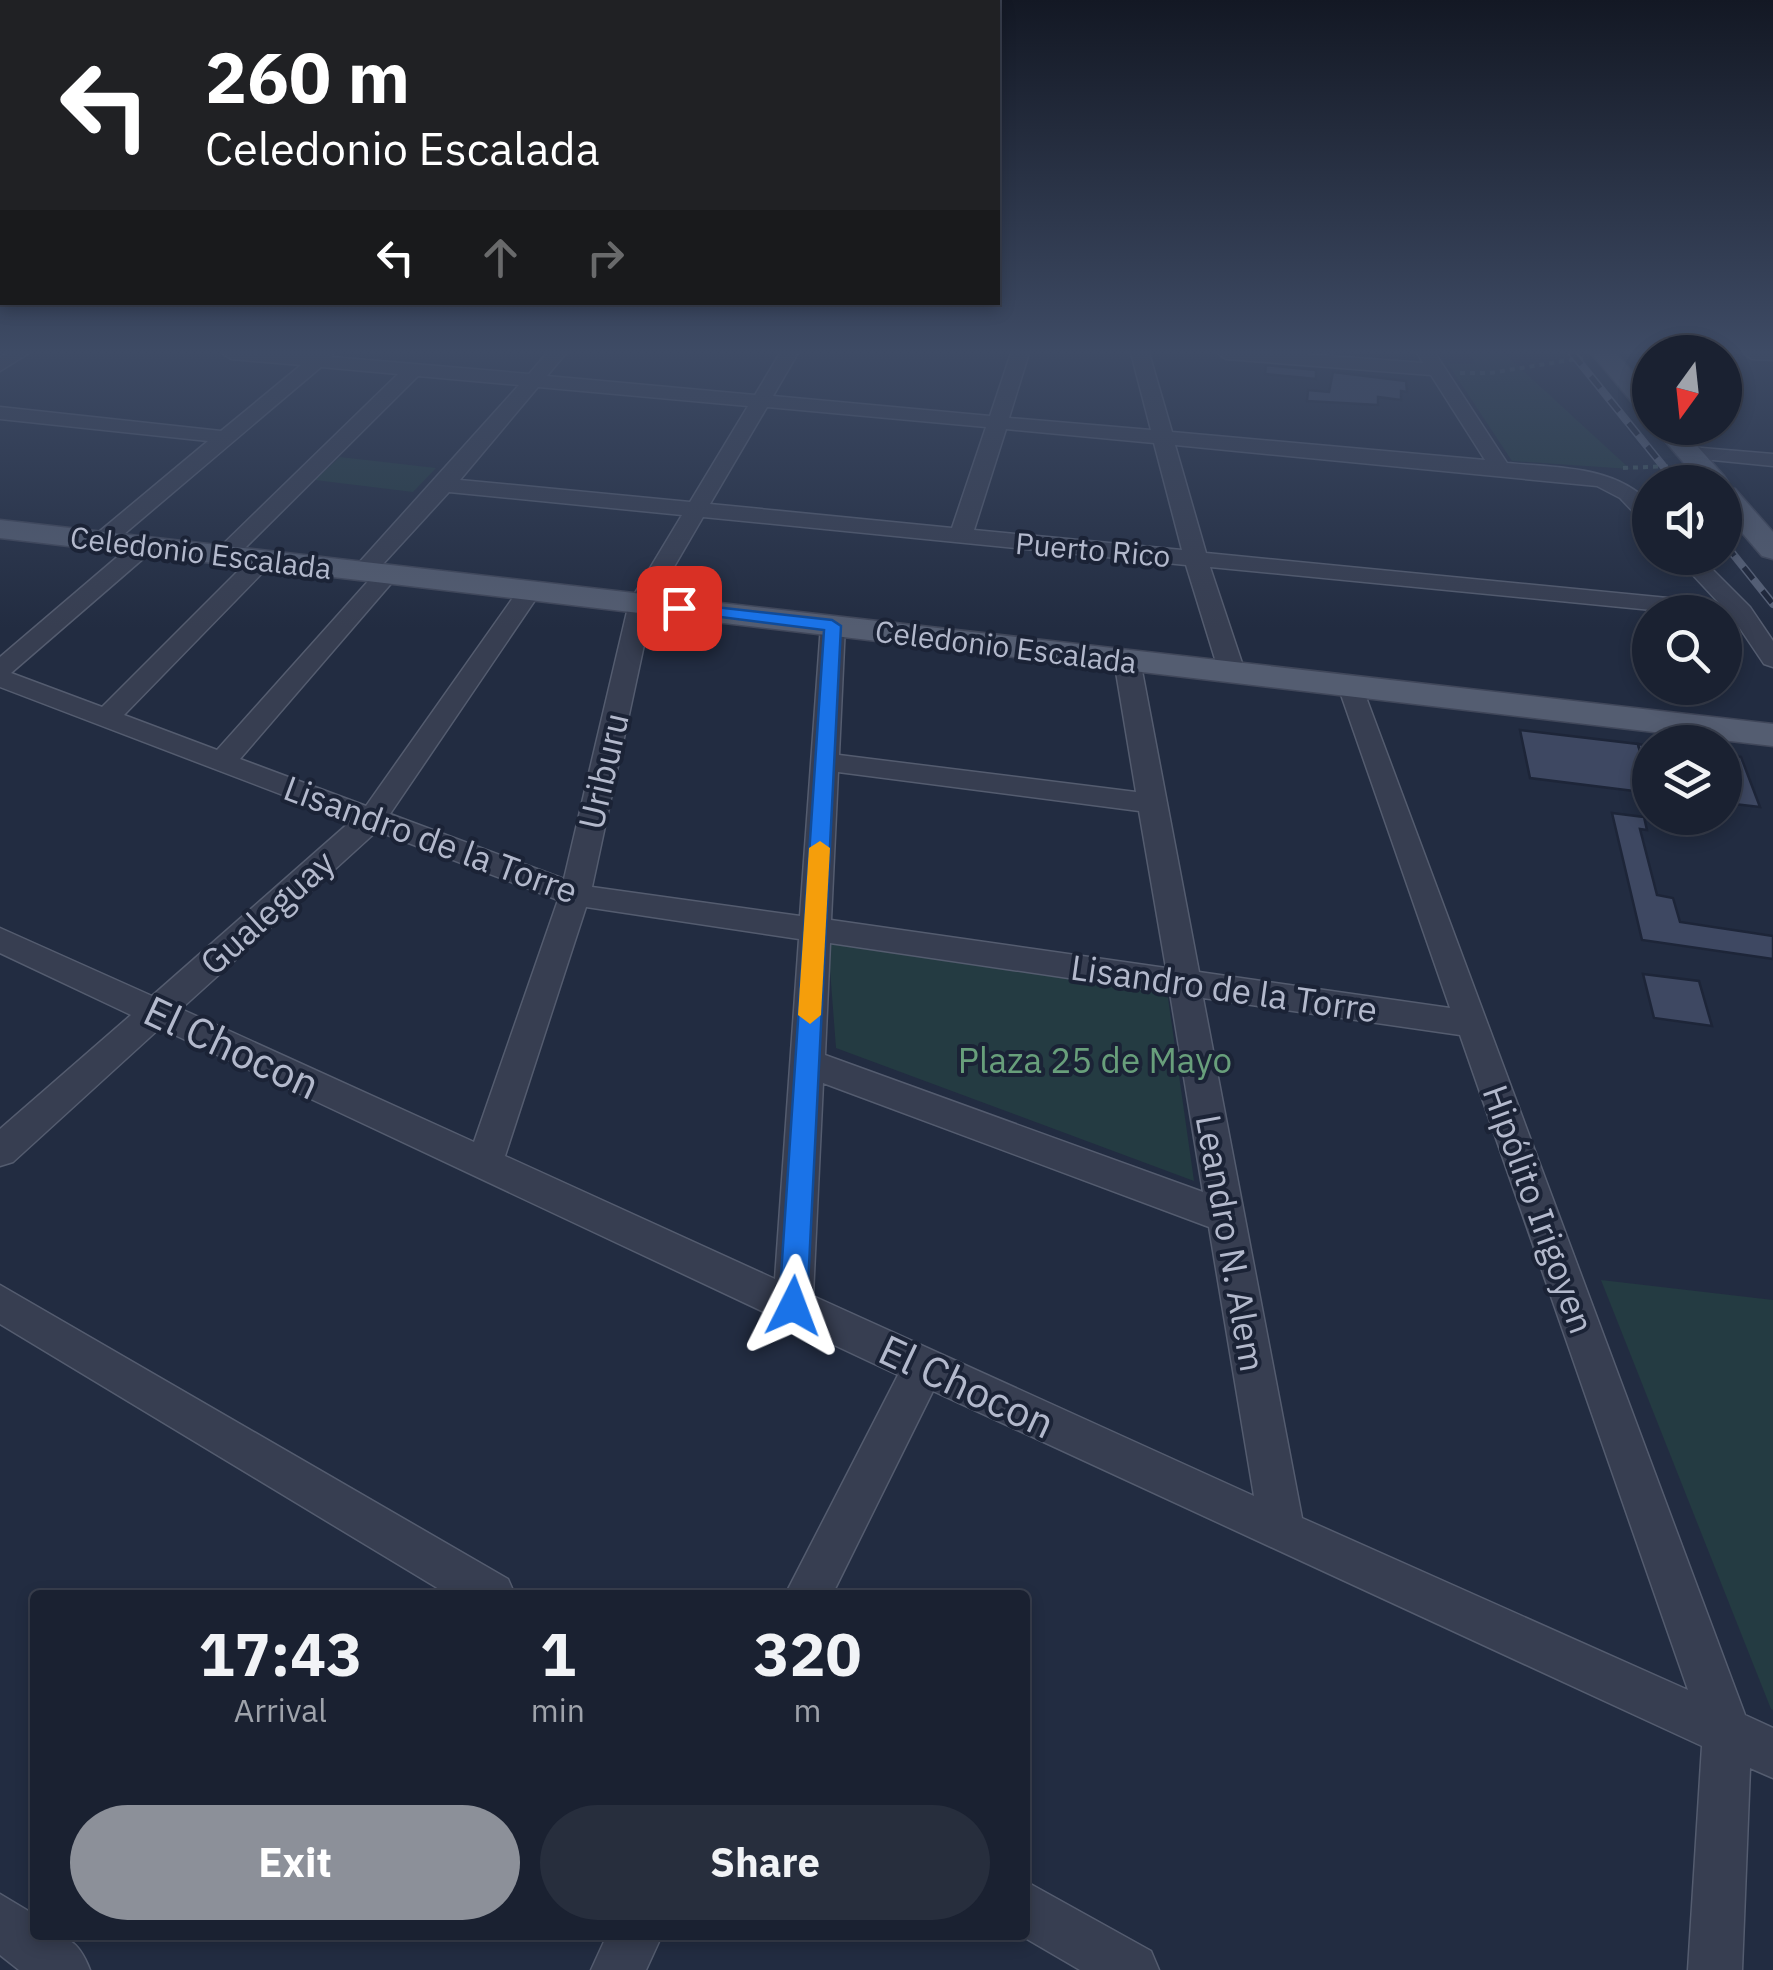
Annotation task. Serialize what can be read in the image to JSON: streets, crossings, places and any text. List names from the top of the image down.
{
  "streets": {
    "main road": ["Celedonio Escalada"],
    "street": [
      "Puerto Rico",
      "Uriburu",
      "Lisandro de la Torre",
      "Gualeguay",
      "El Chocon",
      "Hipólito Irigoyen",
      "Leandro N. Alem"
    ]
  },
  "crossings": [
    ["Puerto Rico", "Uriburu"],
    ["Celedonio Escalada", "Uriburu"],
    ["Celedonio Escalada", "Gualeguay"],
    ["Celedonio Escalada", "Hipólito Irigoyen"],
    ["Celedonio Escalada", "Leandro N. Alem"],
    ["Uriburu", "Lisandro de la Torre"],
    ["Uriburu", "El Chocon"],
    ["Lisandro de la Torre", "Gualeguay"],
    ["Lisandro de la Torre", "Hipólito Irigoyen"],
    ["Lisandro de la Torre", "Leandro N. Alem"],
    ["Gualeguay", "El Chocon"],
    ["El Chocon", "Hipólito Irigoyen"],
    ["El Chocon", "Leandro N. Alem"]
  ],
  "parks": ["Plaza 25 de Mayo"],
  "north": "bottom",
  "page": {
    "turn": ["260 m", "Celedonio Escalada"],
    "eta": [
      "17:43",
      "Arrival",
      "1",
      "min",
      "320",
      "m"
    ],
    "buttons": ["Exit", "Share"]
  }
}
